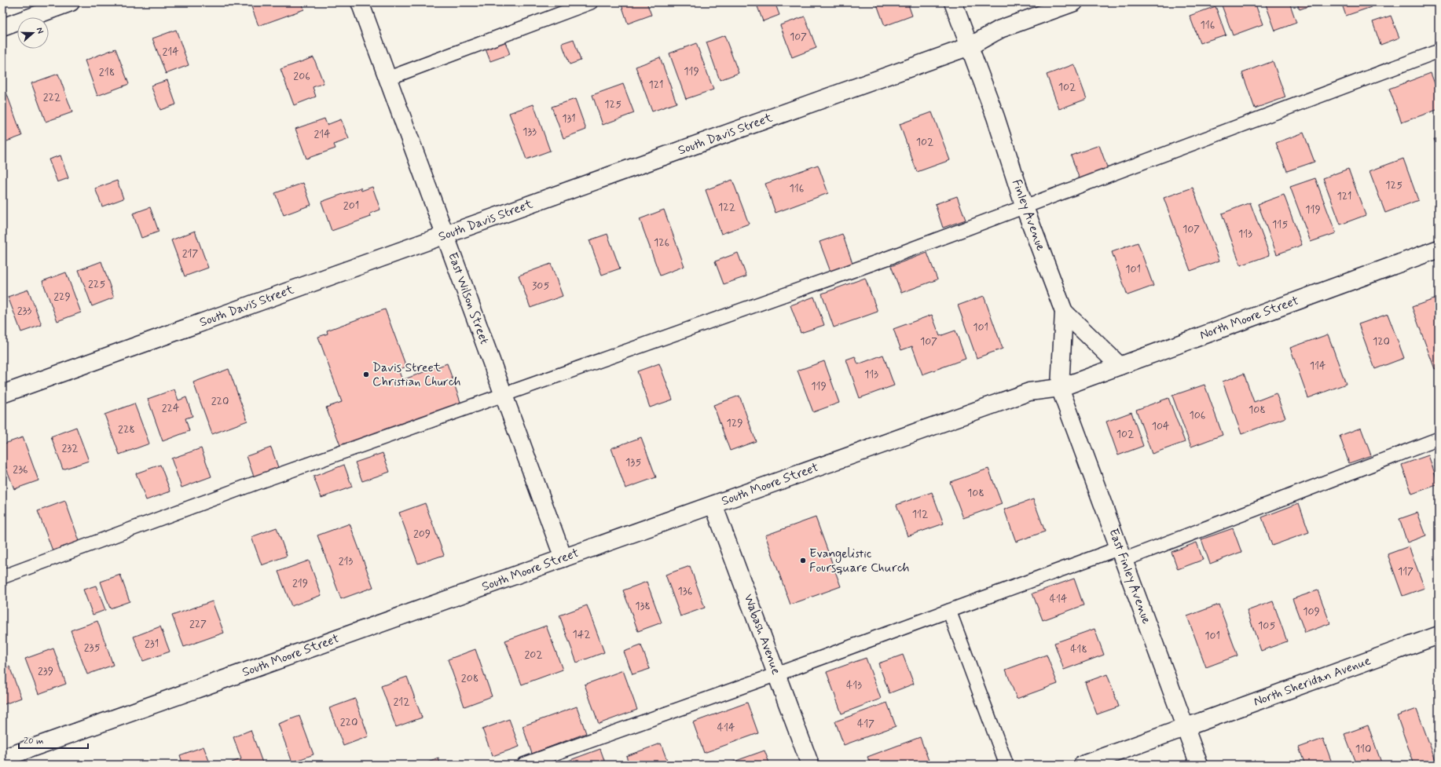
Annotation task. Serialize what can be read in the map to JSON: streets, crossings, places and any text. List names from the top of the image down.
{
  "streets": {
    "street": [
      "South Davis Street",
      "Finley Avenue",
      "East Wilson Street",
      "North Moore Street",
      "South Moore Street",
      "East Finley Avenue",
      "Wabash Avenue",
      "North Sheridan Avenue"
    ]
  },
  "crossings": [
    ["South Davis Street", "Finley Avenue"],
    ["South Davis Street", "East Wilson Street"],
    ["Finley Avenue", "North Moore Street"],
    ["Finley Avenue", "South Moore Street"],
    ["Finley Avenue", "East Finley Avenue"],
    ["East Wilson Street", "South Moore Street"],
    ["North Moore Street", "South Moore Street"],
    ["North Moore Street", "East Finley Avenue"],
    ["South Moore Street", "East Finley Avenue"],
    ["South Moore Street", "Wabash Avenue"],
    ["East Finley Avenue", "North Sheridan Avenue"]
  ],
  "places": ["Davis Street Christian Church", "Evangelistic Foursquare Church"],
  "house_numbers": [
    "116",
    "107",
    "214",
    "119",
    "218",
    "206",
    "121",
    "102",
    "222",
    "125",
    "131",
    "133",
    "214",
    "102",
    "125",
    "116",
    "121",
    "201",
    "122",
    "119",
    "115",
    "107",
    "113",
    "126",
    "217",
    "101",
    "225",
    "305",
    "229",
    "233",
    "101",
    "107",
    "120",
    "114",
    "113",
    "119",
    "220",
    "224",
    "108",
    "106",
    "129",
    "104",
    "228",
    "102",
    "232",
    "135",
    "236",
    "108",
    "112",
    "209",
    "213",
    "117",
    "219",
    "136",
    "414",
    "138",
    "109",
    "227",
    "105",
    "142",
    "101",
    "231",
    "235",
    "418",
    "202",
    "239",
    "208",
    "413",
    "212",
    "220",
    "417",
    "414",
    "110"
  ],
  "scale_bar": "20 m",
  "north": "right"
}
